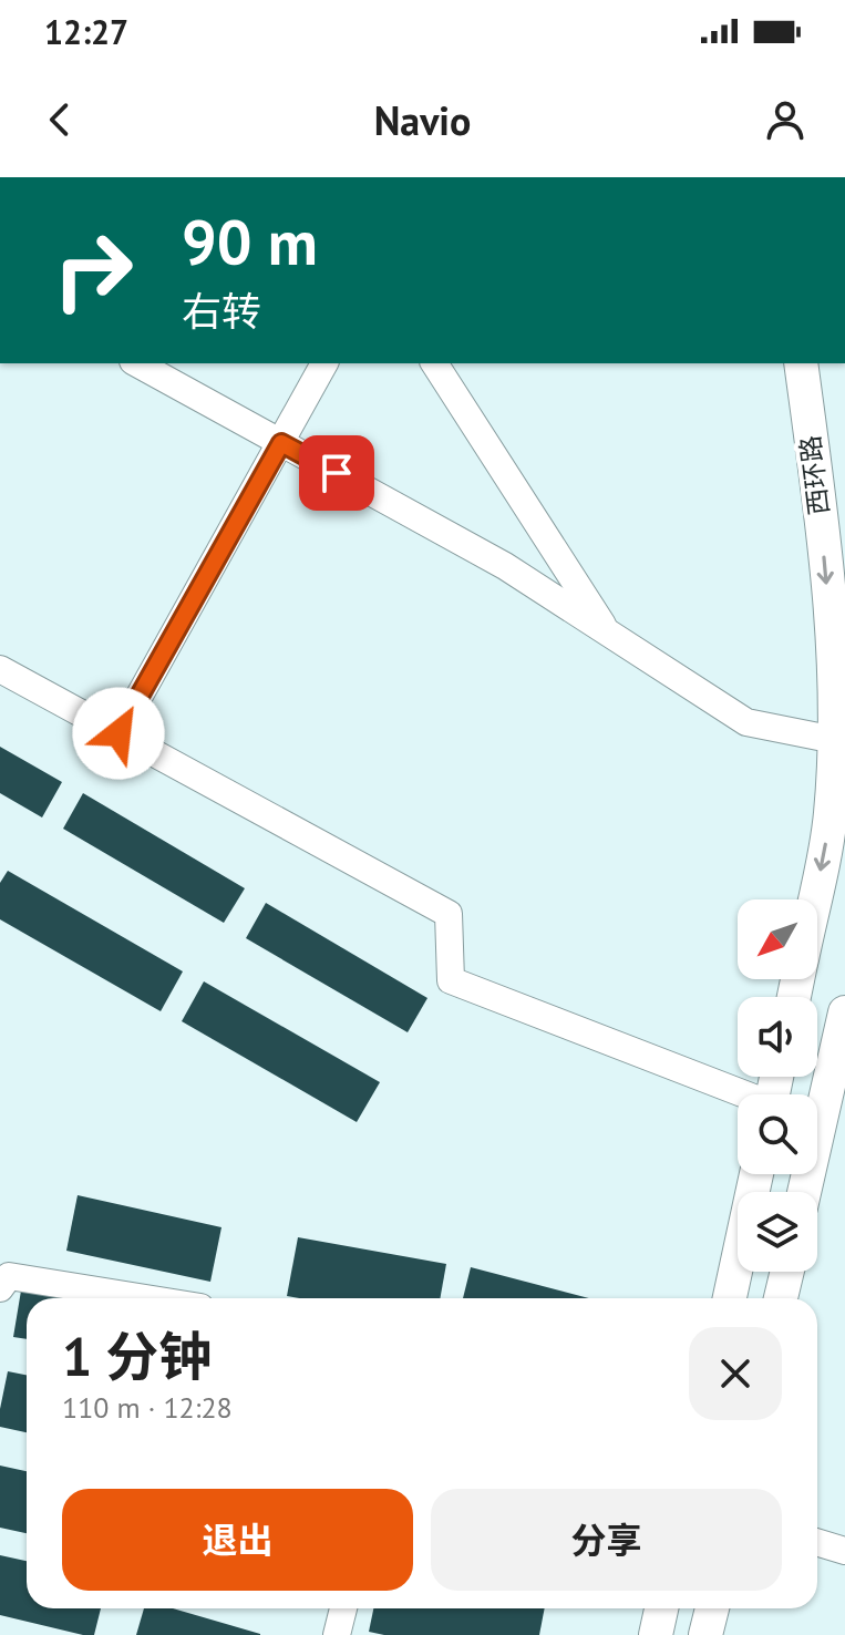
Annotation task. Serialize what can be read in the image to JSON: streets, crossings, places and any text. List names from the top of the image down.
{
  "streets": {
    "main road": ["西环路"]
  },
  "one_way": ["西环路"],
  "north": "bottom left",
  "page": {
    "status": "12:27",
    "header": "Navio",
    "turn": ["90 m", "右转"],
    "heading": ["1 分钟", "110 m · 12:28"],
    "buttons": ["退出", "分享"]
  }
}
